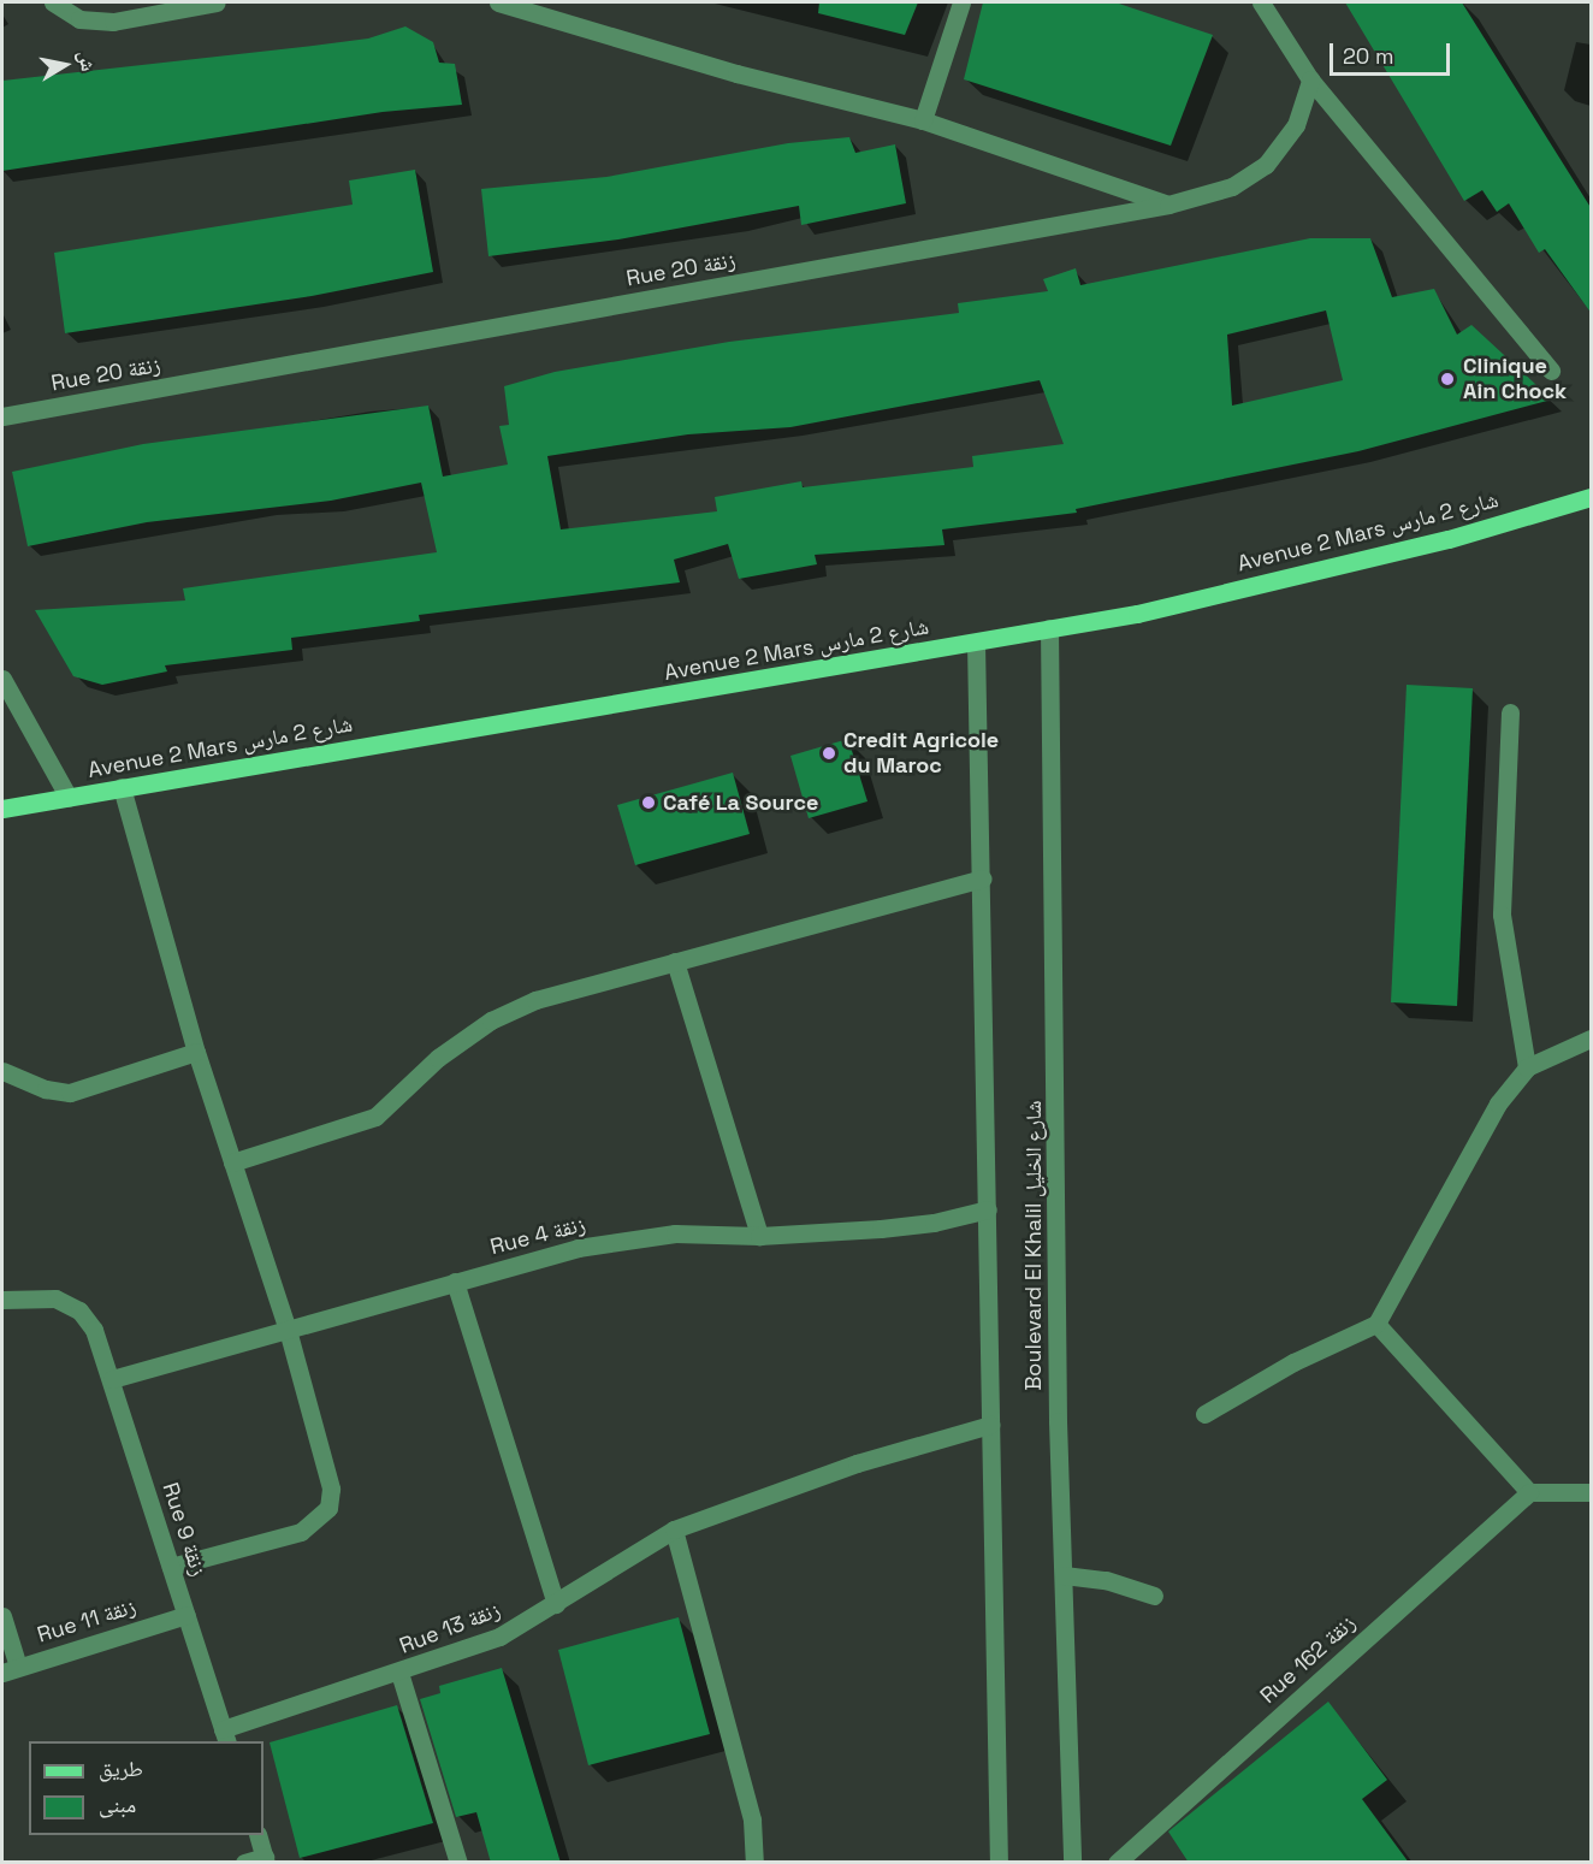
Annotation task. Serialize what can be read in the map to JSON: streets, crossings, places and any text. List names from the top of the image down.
{
  "streets": {
    "main road": ["Avenue 2 Mars شارع 2 مارس"],
    "street": [
      "Rue 20 زنقة",
      "Rue 4 زنقة",
      "Boulevard El Khalil شارع الخليل",
      "Rue 9 زنقة",
      "Rue 11 زنقة",
      "Rue 13 زنقة",
      "Rue 162 زنقة"
    ]
  },
  "crossings": [
    ["Avenue 2 Mars شارع 2 مارس", "Boulevard El Khalil شارع الخليل"],
    ["Rue 4 زنقة", "Boulevard El Khalil شارع الخليل"],
    ["Rue 4 زنقة", "Rue 9 زنقة"],
    ["Boulevard El Khalil شارع الخليل", "Rue 13 زنقة"],
    ["Rue 9 زنقة", "Rue 11 زنقة"],
    ["Rue 9 زنقة", "Rue 13 زنقة"]
  ],
  "places": ["Clinique Ain Chock", "Credit Agricole du Maroc", "Café La Source"],
  "legend": ["طريق", "مبنى"],
  "scale_bar": "20 m",
  "north": "right"
}
